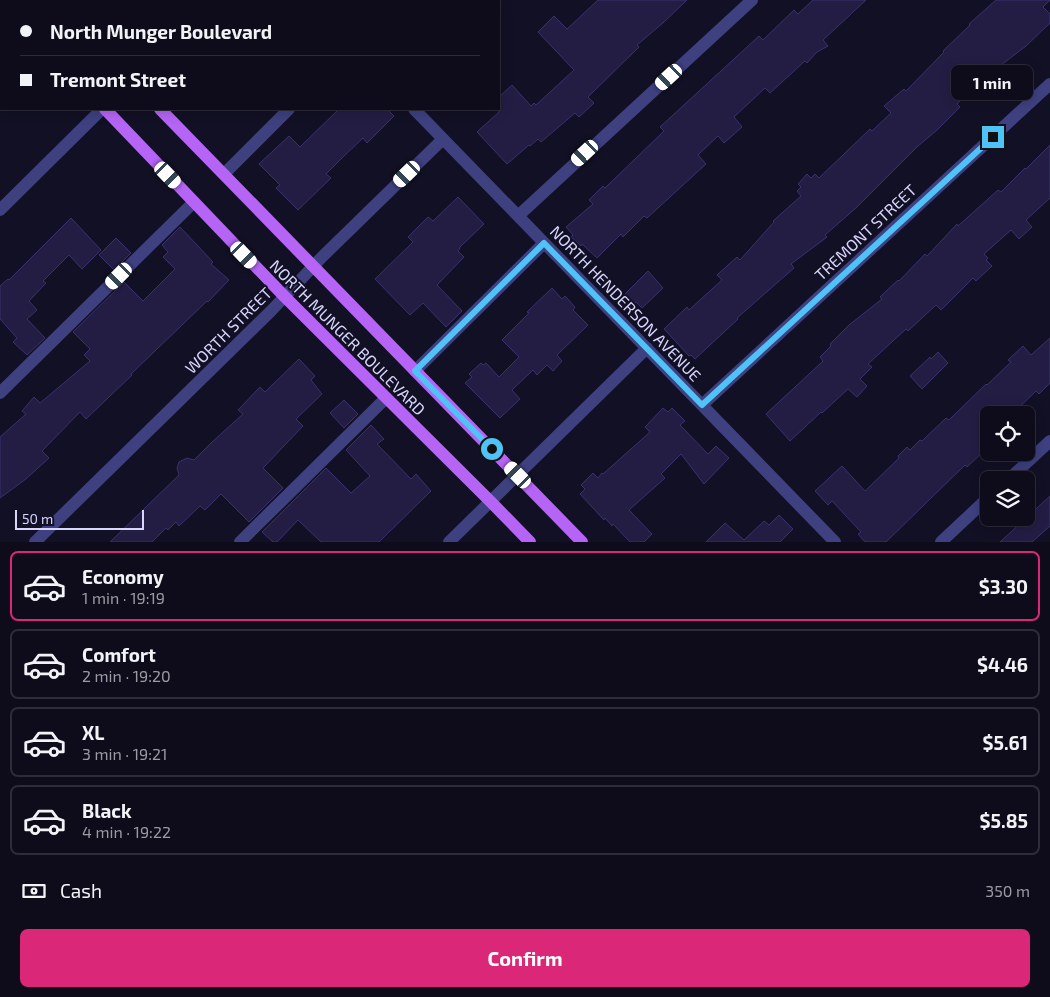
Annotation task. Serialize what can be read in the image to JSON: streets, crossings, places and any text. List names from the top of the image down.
{
  "streets": {
    "main road": ["NORTH MUNGER BOULEVARD"],
    "street": ["TREMONT STREET", "NORTH HENDERSON AVENUE", "WORTH STREET"]
  },
  "crossings": [
    ["TREMONT STREET", "NORTH HENDERSON AVENUE"],
    ["NORTH HENDERSON AVENUE", "WORTH STREET"],
    ["WORTH STREET", "NORTH MUNGER BOULEVARD"]
  ],
  "scale_bar": "50 m",
  "page": {
    "banner": ["North Munger Boulevard", "Tremont Street"],
    "bubble": "1 min",
    "scale": "50 m",
    "list": [
      {
        "name": "Economy",
        "note": "1 min · 19:19",
        "value": "$3.30"
      },
      {
        "name": "Comfort",
        "note": "2 min · 19:20",
        "value": "$4.46"
      },
      {
        "name": "XL",
        "note": "3 min · 19:21",
        "value": "$5.61"
      },
      {
        "name": "Black",
        "note": "4 min · 19:22",
        "value": "$5.85"
      }
    ],
    "pay": ["Cash", "350 m"],
    "buttons": "Confirm"
  }
}
